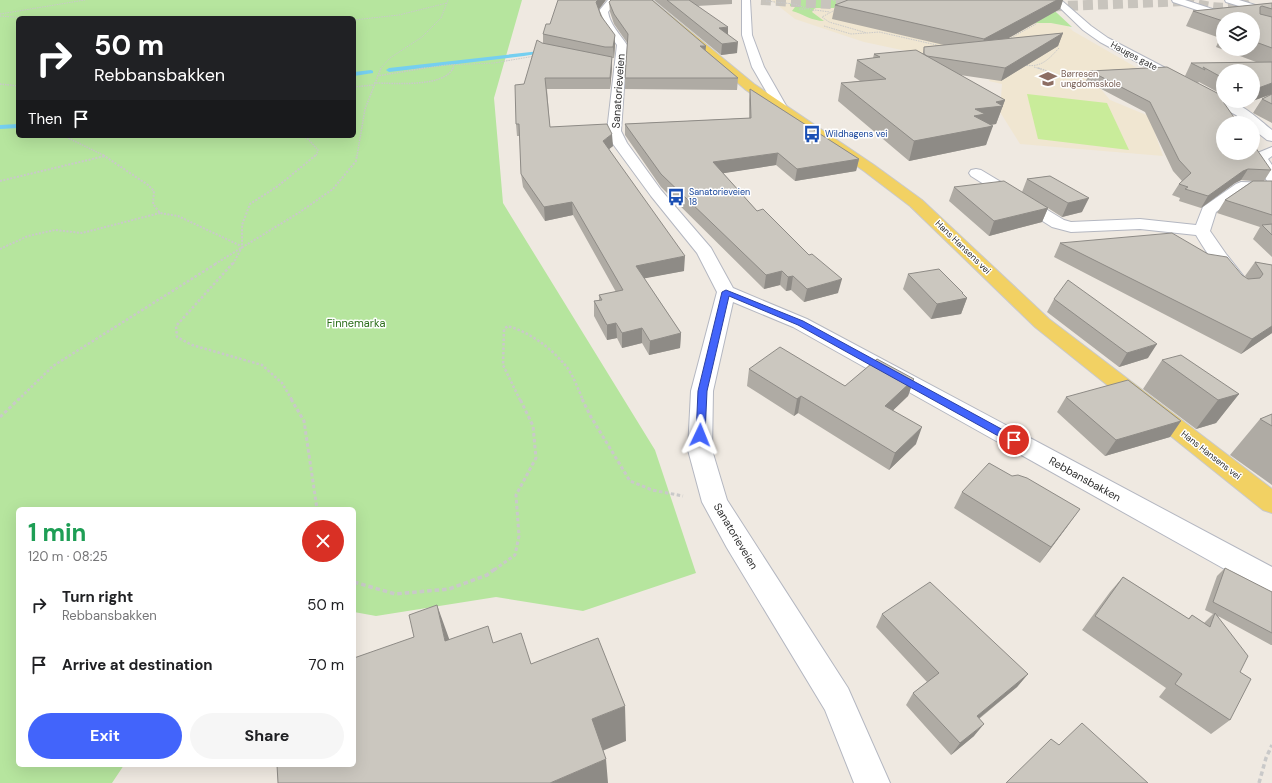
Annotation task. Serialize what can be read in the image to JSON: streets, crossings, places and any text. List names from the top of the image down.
{
  "streets": {
    "main road": ["Hans Hansens vei"],
    "street": ["Hauges gate", "Sanatorieveien", "Rebbansbakken"]
  },
  "crossings": [
    ["Sanatorieveien", "Rebbansbakken"]
  ],
  "parks": ["Finnemarka"],
  "places": {
    "school or university": ["Børresen ungdomsskole"],
    "bus stop": ["Wildhagens vei", "Sanatorieveien 18"]
  },
  "page": {
    "map_buttons": ["+", "−"],
    "turn": ["50 m", "Rebbansbakken"],
    "then": "Then",
    "heading": ["1 min", "120 m · 08:25"],
    "list": [
      {
        "name": "Turn right",
        "note": "Rebbansbakken",
        "value": "50 m"
      },
      {
        "name": "Arrive at destination",
        "value": "70 m"
      }
    ],
    "buttons": ["Exit", "Share"]
  }
}
